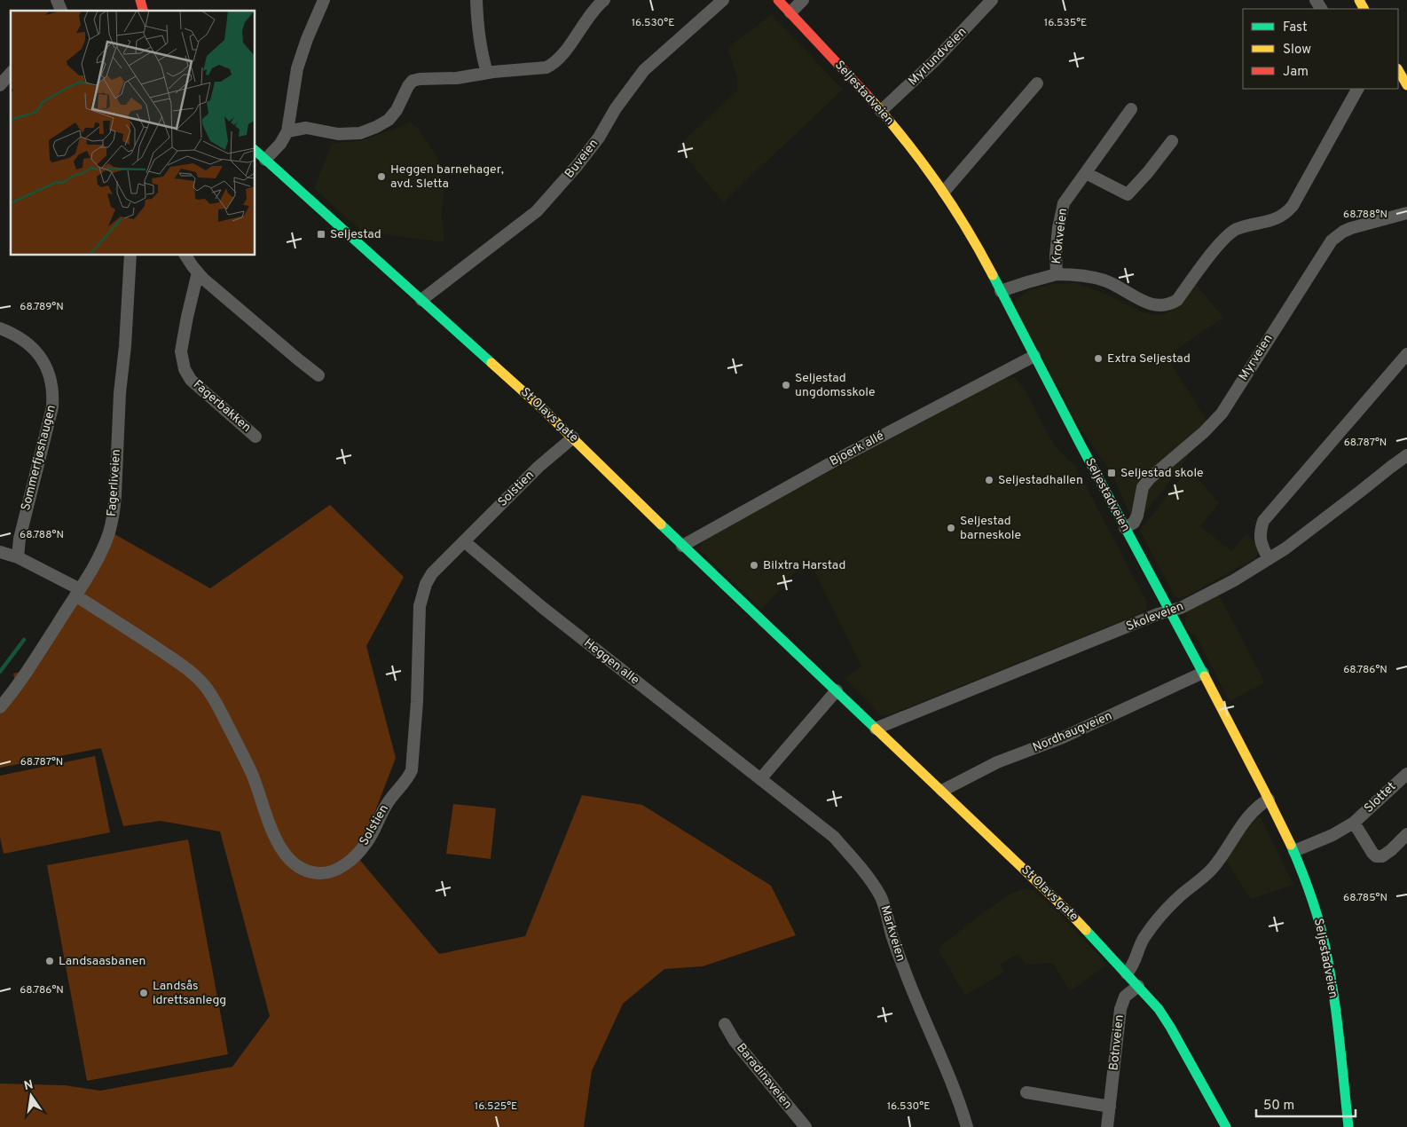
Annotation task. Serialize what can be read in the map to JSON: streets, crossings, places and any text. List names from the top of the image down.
{
  "streets": {
    "main road": ["Seljestadveien", "St Olavs gate"],
    "street": [
      "Myrlundveien",
      "Buveien",
      "Krokveien",
      "Myrveien",
      "Fagerbakken",
      "Bjoerk allé",
      "Sommerfjøshaugen",
      "Fagerliveien",
      "Solstien",
      "Skoleveien",
      "Heggen alle",
      "Nordhaugveien",
      "Slottet",
      "Markveien",
      "Botnveien",
      "Baradinaveien"
    ]
  },
  "crossings": [
    ["Myrlundveien", "Seljestadveien"],
    ["Seljestadveien", "Krokveien"],
    ["Seljestadveien", "Myrveien"],
    ["Seljestadveien", "Bjoerk allé"],
    ["Seljestadveien", "Skoleveien"],
    ["Seljestadveien", "Nordhaugveien"],
    ["Seljestadveien", "Slottet"],
    ["Buveien", "St Olavs gate"],
    ["St Olavs gate", "Bjoerk allé"],
    ["St Olavs gate", "Solstien"],
    ["St Olavs gate", "Skoleveien"],
    ["St Olavs gate", "Nordhaugveien"],
    ["St Olavs gate", "Botnveien"],
    ["Fagerliveien", "Solstien"],
    ["Solstien", "Heggen alle"],
    ["Heggen alle", "Markveien"]
  ],
  "places": {
    "other": [
      "Heggen barnehager, avd. Sletta",
      "Extra Seljestad",
      "Seljestad ungdomsskole",
      "Seljestadhallen",
      "Seljestad barneskole",
      "Bilxtra Harstad",
      "Landsaasbanen",
      "Landsås idrettsanlegg"
    ],
    "transit": ["Seljestad", "Seljestad skole"]
  },
  "legend": ["Fast", "Slow", "Jam"],
  "scale_bar": "50 m",
  "north": "top",
  "coordinates": [
    "16.530°E",
    "16.535°E",
    "68.788°N",
    "68.789°N",
    "68.787°N",
    "68.786°N",
    "68.785°N",
    "16.525°E"
  ]
}
